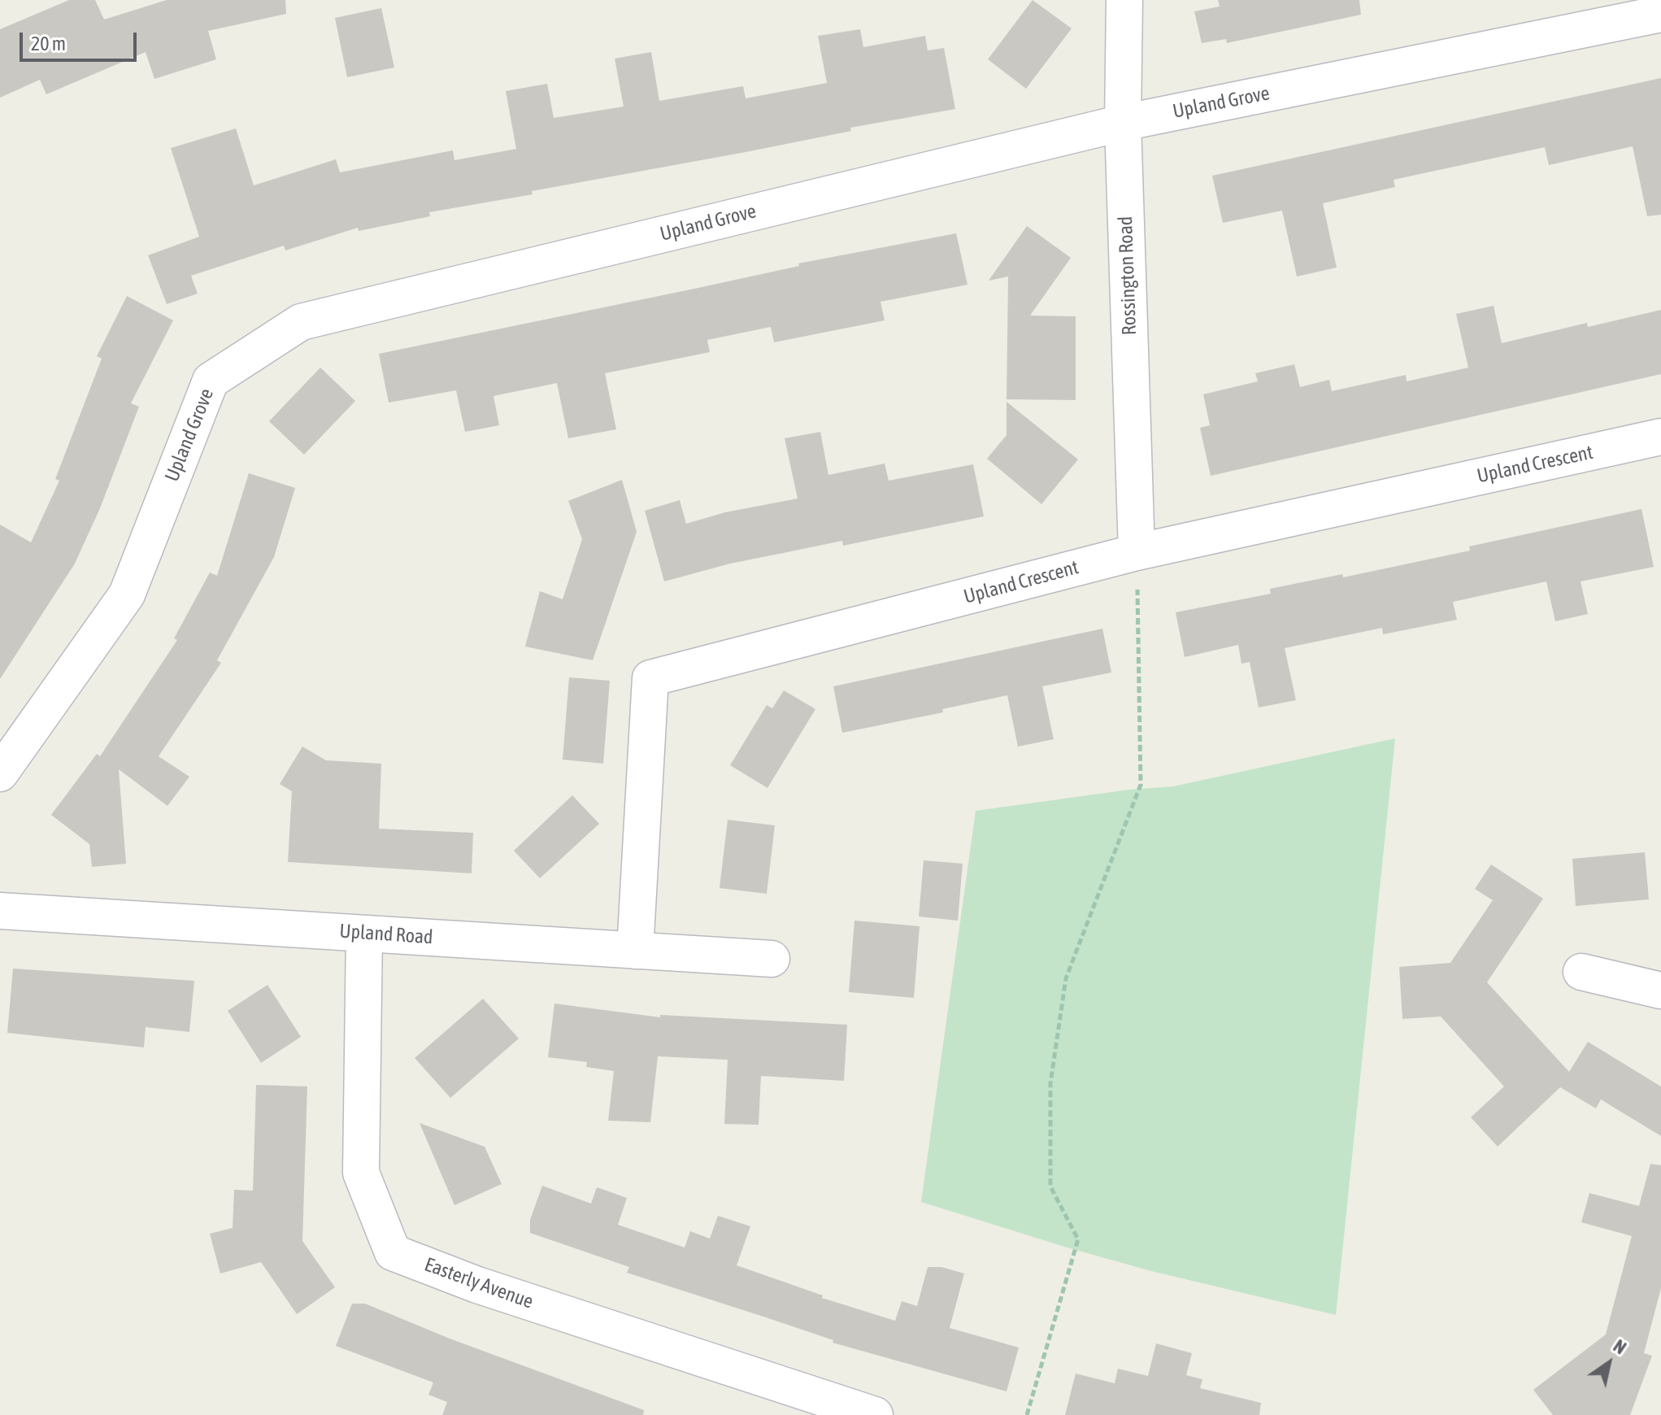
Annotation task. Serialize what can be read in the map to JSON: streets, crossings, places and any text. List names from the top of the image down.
{
  "streets": {
    "street": [
      "Upland Grove",
      "Rossington Road",
      "Upland Crescent",
      "Upland Road",
      "Easterly Avenue"
    ]
  },
  "crossings": [
    ["Upland Grove", "Rossington Road"],
    ["Rossington Road", "Upland Crescent"],
    ["Upland Crescent", "Upland Road"],
    ["Upland Road", "Easterly Avenue"]
  ],
  "scale_bar": "20 m",
  "north": "top right"
}
